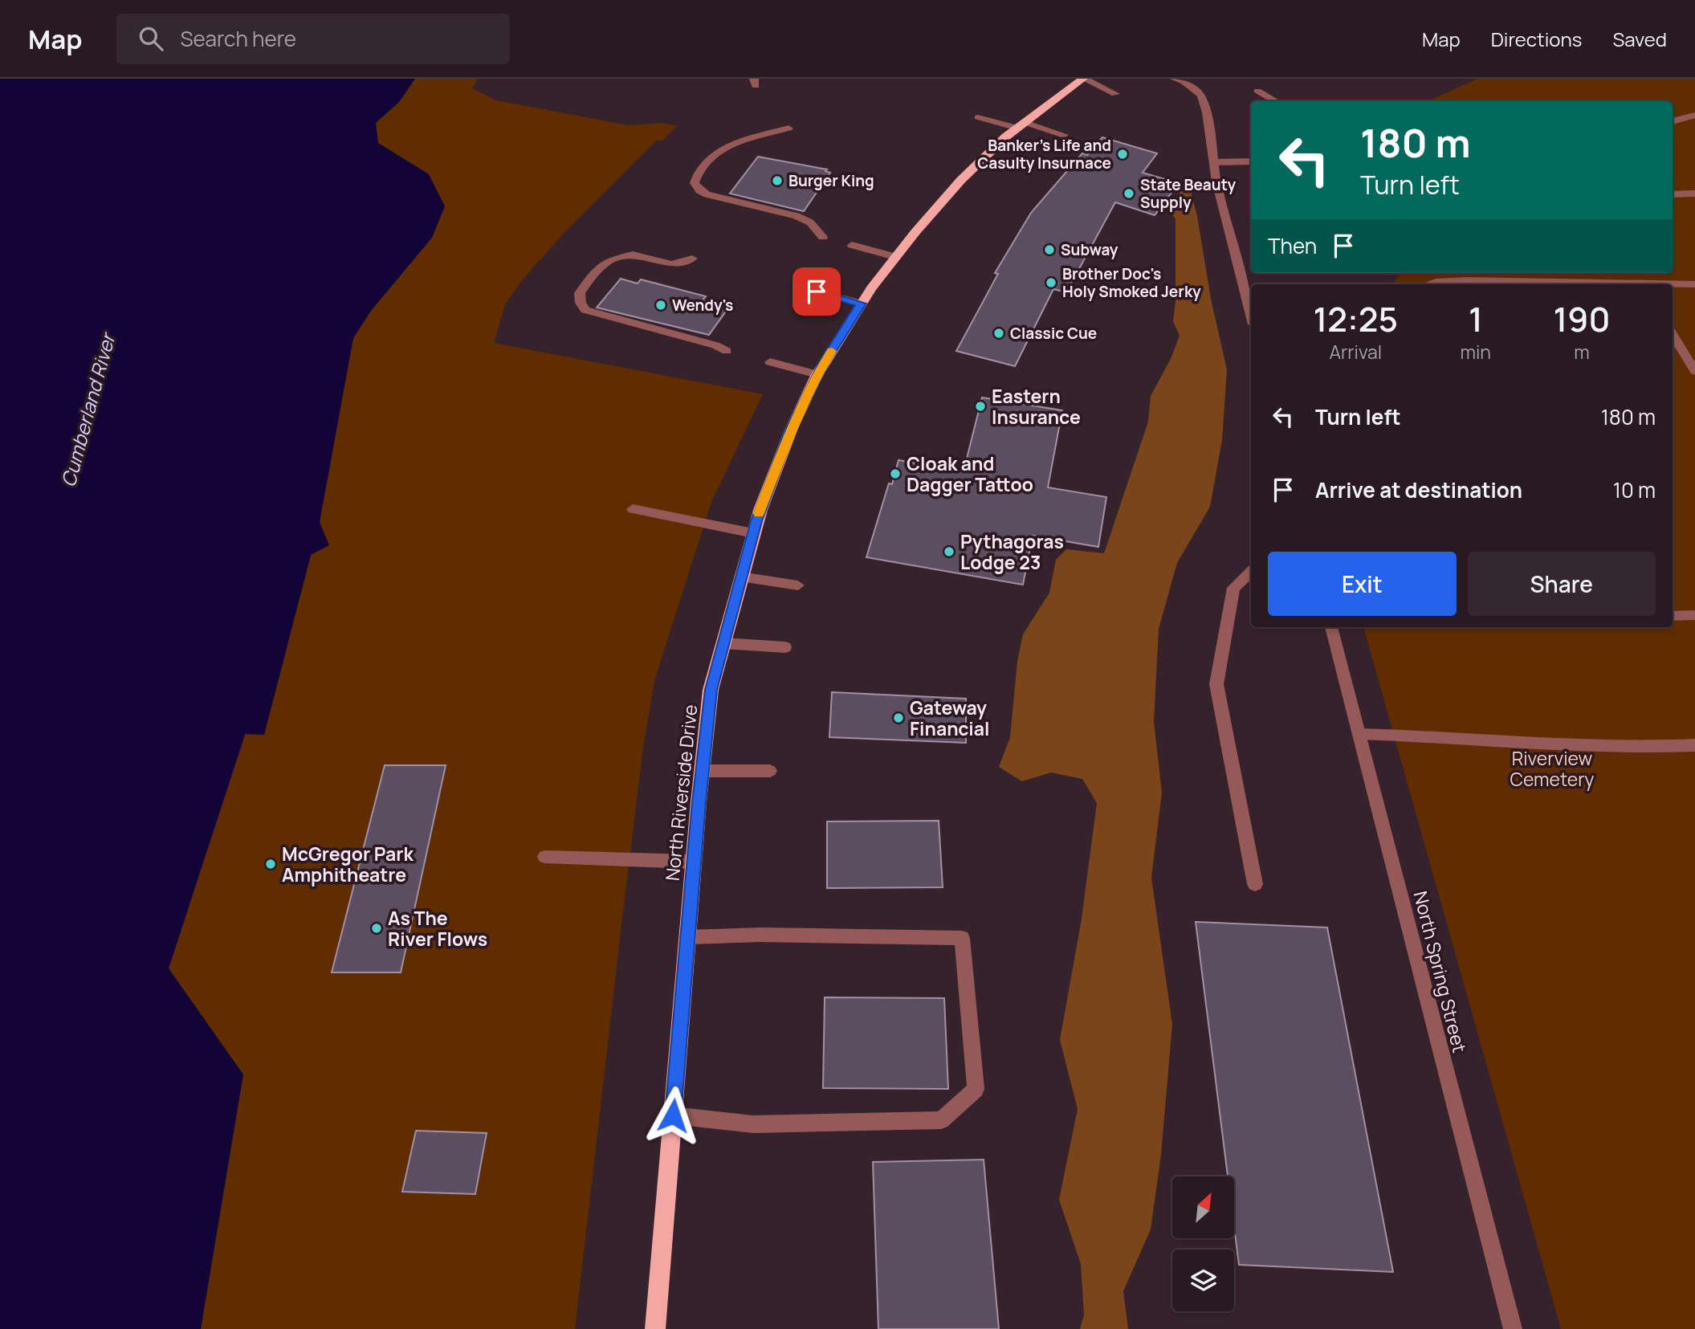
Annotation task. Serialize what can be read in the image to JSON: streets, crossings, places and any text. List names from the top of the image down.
{
  "streets": {
    "highway": ["North Riverside Drive"],
    "street": ["North Spring Street"]
  },
  "water": ["Cumberland River"],
  "parks": ["Riverview Cemetery"],
  "places": [
    "Banker's Life and Casulty Insurnace",
    "Burger King",
    "State Beauty Supply",
    "Subway",
    "Brother Doc's Holy Smoked Jerky",
    "Wendy's",
    "Classic Cue",
    "Eastern Insurance",
    "Cloak and Dagger Tattoo",
    "Pythagoras Lodge 23",
    "Gateway Financial",
    "McGregor Park Amphitheatre",
    "As The River Flows"
  ],
  "north": "top right",
  "page": {
    "header": "Map",
    "search": "Search here",
    "nav": ["Map", "Directions", "Saved"],
    "turn": ["180 m", "Turn left"],
    "then": "Then",
    "eta": [
      "12:25",
      "Arrival",
      "1",
      "min",
      "190",
      "m"
    ],
    "list": [
      {
        "name": "Turn left",
        "value": "180 m"
      },
      {
        "name": "Arrive at destination",
        "value": "10 m"
      }
    ],
    "buttons": ["Exit", "Share"]
  }
}
